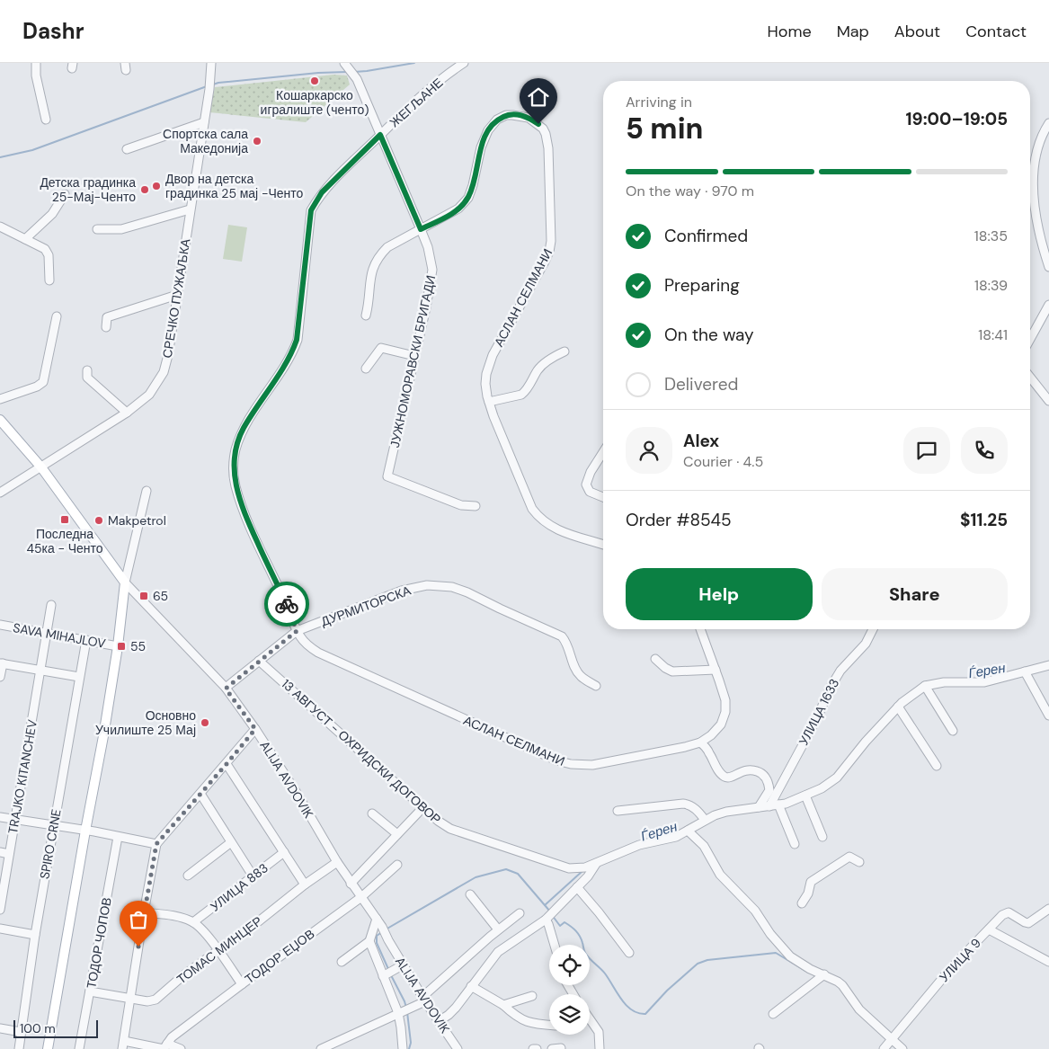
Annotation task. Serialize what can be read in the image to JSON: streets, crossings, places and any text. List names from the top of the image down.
{
  "streets": {
    "street": [
      "ЖЕГЉАНЕ",
      "АСЛАН СЕЛМАНИ",
      "СРЕЧКО ПУЖАЉКА",
      "ЈУЖНОМОРАВСКИ БРИГАДИ",
      "ДУРМИТОРСКА",
      "SAVA MIHAJLOV",
      "УЛИЦА 1633",
      "13 АВГУСТ - ОХРИДСКИ ДОГОВОР",
      "TRAJKO KITANCHEV",
      "ALIJA AVDOVIK",
      "SPIRO CRNE",
      "УЛИЦА 883",
      "ТОДОР ЧОПОВ",
      "ТОМАС МИНЦЕР",
      "ТОДОР ЕЏОВ",
      "УЛИЦА 9"
    ]
  },
  "crossings": [
    ["ЖЕГЉАНЕ", "АСЛАН СЕЛМАНИ"],
    ["ЖЕГЉАНЕ", "ЈУЖНОМОРАВСКИ БРИГАДИ"],
    ["ЖЕГЉАНЕ", "ДУРМИТОРСКА"],
    ["АСЛАН СЕЛМАНИ", "ЈУЖНОМОРАВСКИ БРИГАДИ"],
    ["АСЛАН СЕЛМАНИ", "ДУРМИТОРСКА"],
    ["ДУРМИТОРСКА", "13 АВГУСТ - ОХРИДСКИ ДОГОВОР"],
    ["ДУРМИТОРСКА", "ALIJA AVDOVIK"],
    ["SAVA MIHAJLOV", "TRAJKO KITANCHEV"],
    ["SAVA MIHAJLOV", "SPIRO CRNE"],
    ["УЛИЦА 1633", "13 АВГУСТ - ОХРИДСКИ ДОГОВОР"],
    ["ALIJA AVDOVIK", "ТОМАС МИНЦЕР"],
    ["ALIJA AVDOVIK", "ТОДОР ЕЏОВ"],
    ["УЛИЦА 883", "ТОДОР ЕЏОВ"],
    ["ТОДОР ЧОПОВ", "ТОМАС МИНЦЕР"],
    ["ТОМАС МИНЦЕР", "ТОДОР ЕЏОВ"]
  ],
  "water": ["Ѓерен"],
  "places": {
    "other": [
      "Кошаркарско игралиште (ченто)",
      "Спортска сала Македонија",
      "Двор на детска градинка 25 мај -Ченто",
      "Детска градинка 25-Мај-Ченто",
      "Makpetrol",
      "Основно Училиште 25 Мај"
    ],
    "transit": ["Последна 45ка - Ченто", "65", "55"]
  },
  "scale_bar": "100 m",
  "page": {
    "header": "Dashr",
    "nav": [
      "Home",
      "Map",
      "About",
      "Contact"
    ],
    "heading": ["5 min", "Arriving in", "19:00–19:05"],
    "panel": [
      "Alex",
      "Courier · 4.5",
      "Order #8545",
      "$11.25"
    ],
    "bar": "On the way · 970 m",
    "list": [
      ["Confirmed", "18:35"],
      ["Preparing", "18:39"],
      ["On the way", "18:41"],
      "Delivered"
    ],
    "buttons": ["Help", "Share"],
    "scale": "100 m"
  }
}
